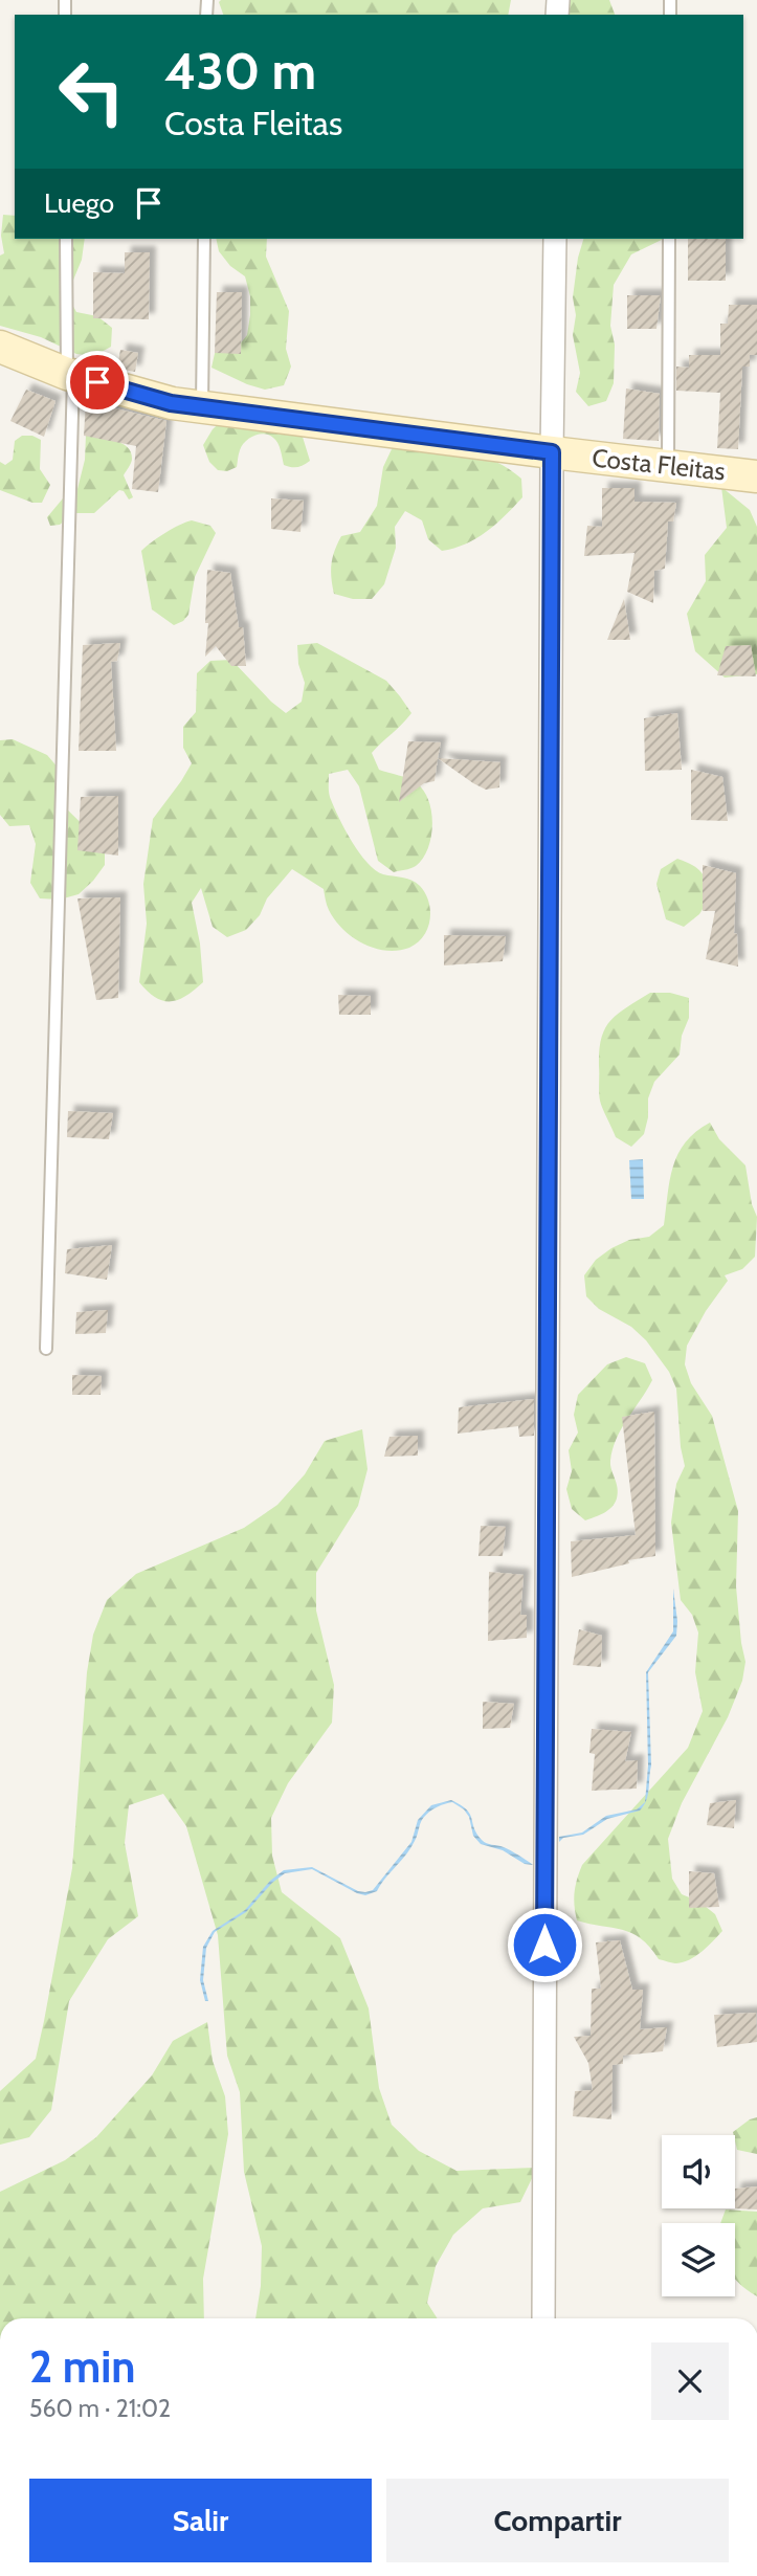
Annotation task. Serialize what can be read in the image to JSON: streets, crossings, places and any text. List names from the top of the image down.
{
  "streets": {
    "main road": ["Costa Fleitas"]
  },
  "page": {
    "turn": ["430 m", "Costa Fleitas"],
    "then": "Luego",
    "heading": ["2 min", "560 m · 21:02"],
    "buttons": ["Salir", "Compartir"]
  }
}
